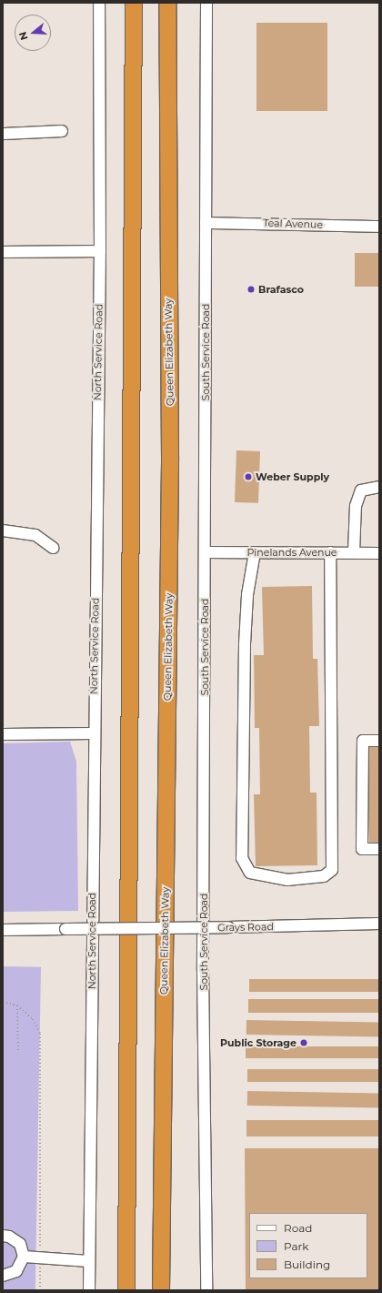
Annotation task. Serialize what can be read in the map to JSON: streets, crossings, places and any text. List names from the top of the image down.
{
  "streets": {
    "highway": ["Queen Elizabeth Way"],
    "street": [
      "Teal Avenue",
      "North Service Road",
      "South Service Road",
      "Pinelands Avenue",
      "Grays Road"
    ]
  },
  "crossings": [
    ["Teal Avenue", "South Service Road"],
    ["South Service Road", "Pinelands Avenue"]
  ],
  "places": ["Brafasco", "Weber Supply", "Public Storage"],
  "legend": ["Road", "Park", "Building"],
  "north": "left"
}
